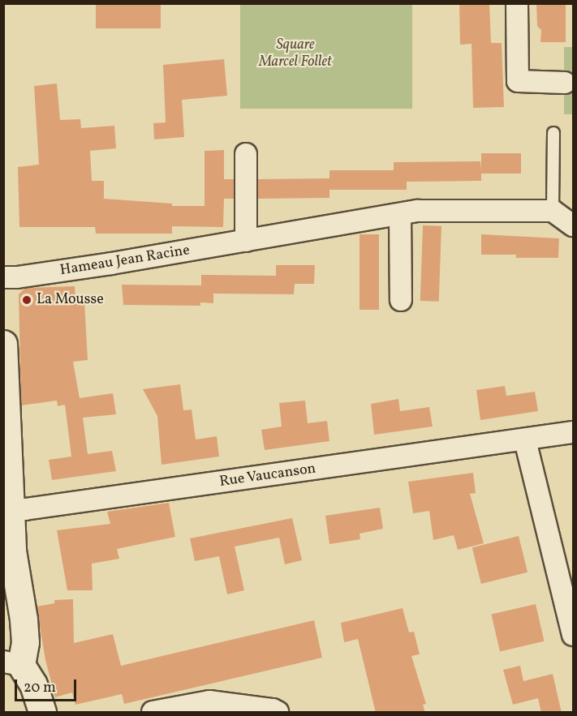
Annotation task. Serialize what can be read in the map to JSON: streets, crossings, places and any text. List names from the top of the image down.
{
  "streets": {
    "street": ["Hameau Jean Racine", "Rue Vaucanson"]
  },
  "parks": ["Square Marcel Follet"],
  "places": ["La Mousse"],
  "scale_bar": "20 m"
}
